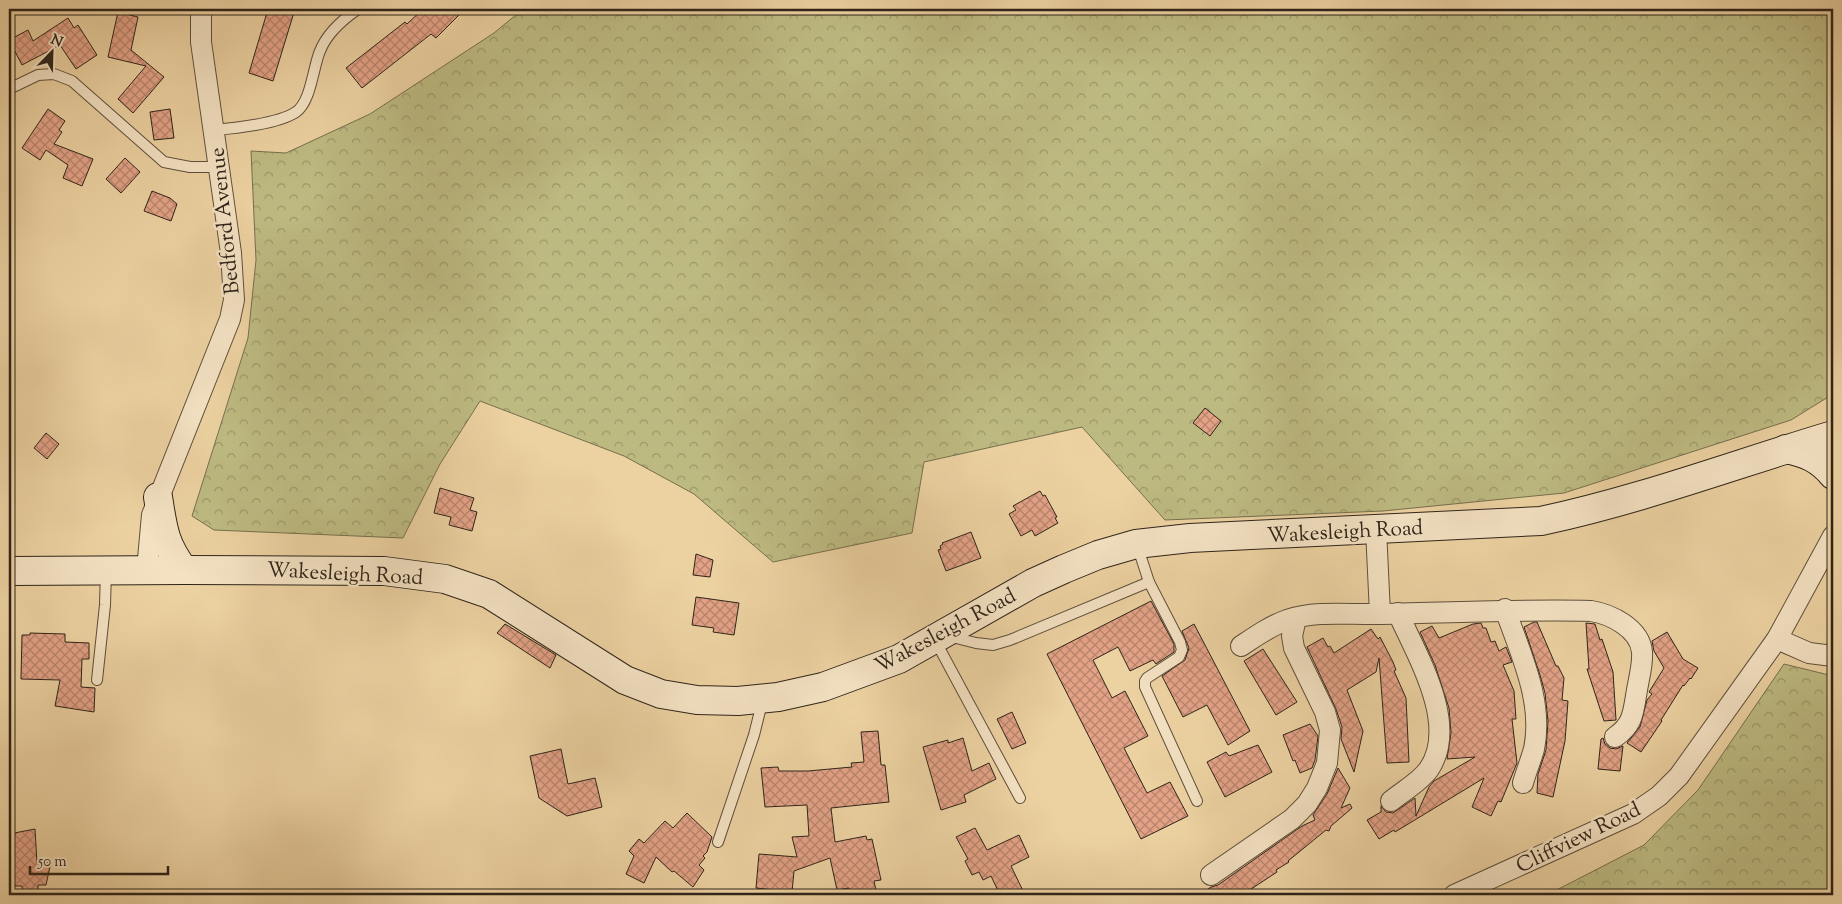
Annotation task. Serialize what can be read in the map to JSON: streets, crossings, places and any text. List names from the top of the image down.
{
  "streets": {
    "main road": ["Wakesleigh Road"],
    "street": ["Bedford Avenue", "Cliffview Road"]
  },
  "crossings": [
    ["Bedford Avenue", "Wakesleigh Road"]
  ],
  "scale_bar": "50 m",
  "north": "top right"
}
